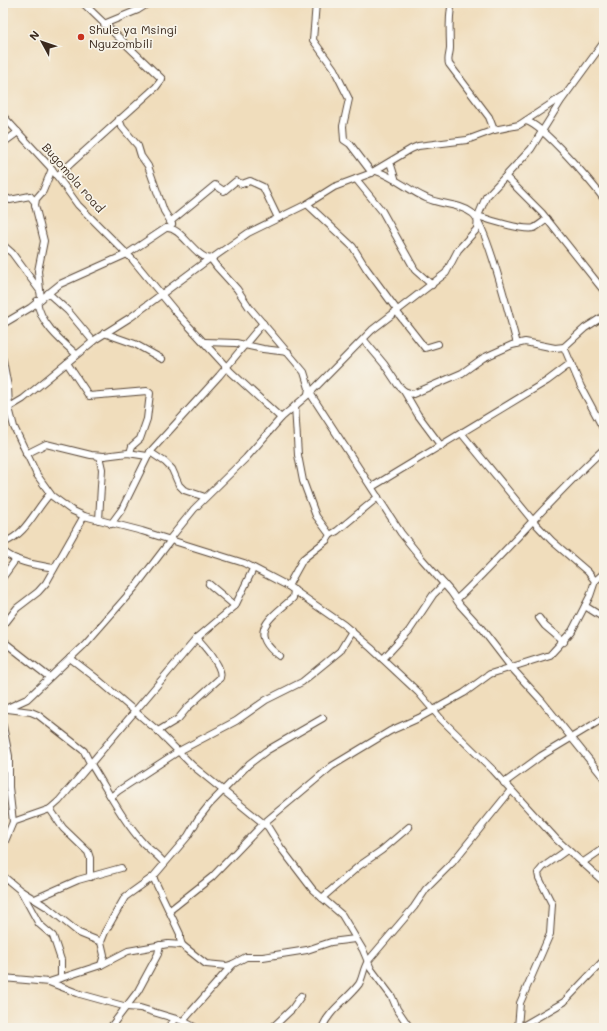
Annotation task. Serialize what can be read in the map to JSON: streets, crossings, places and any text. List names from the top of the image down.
{
  "streets": {
    "street": ["Bugomola road"]
  },
  "places": ["Shule ya Msingi Nguzombili"],
  "north": "top left"
}
